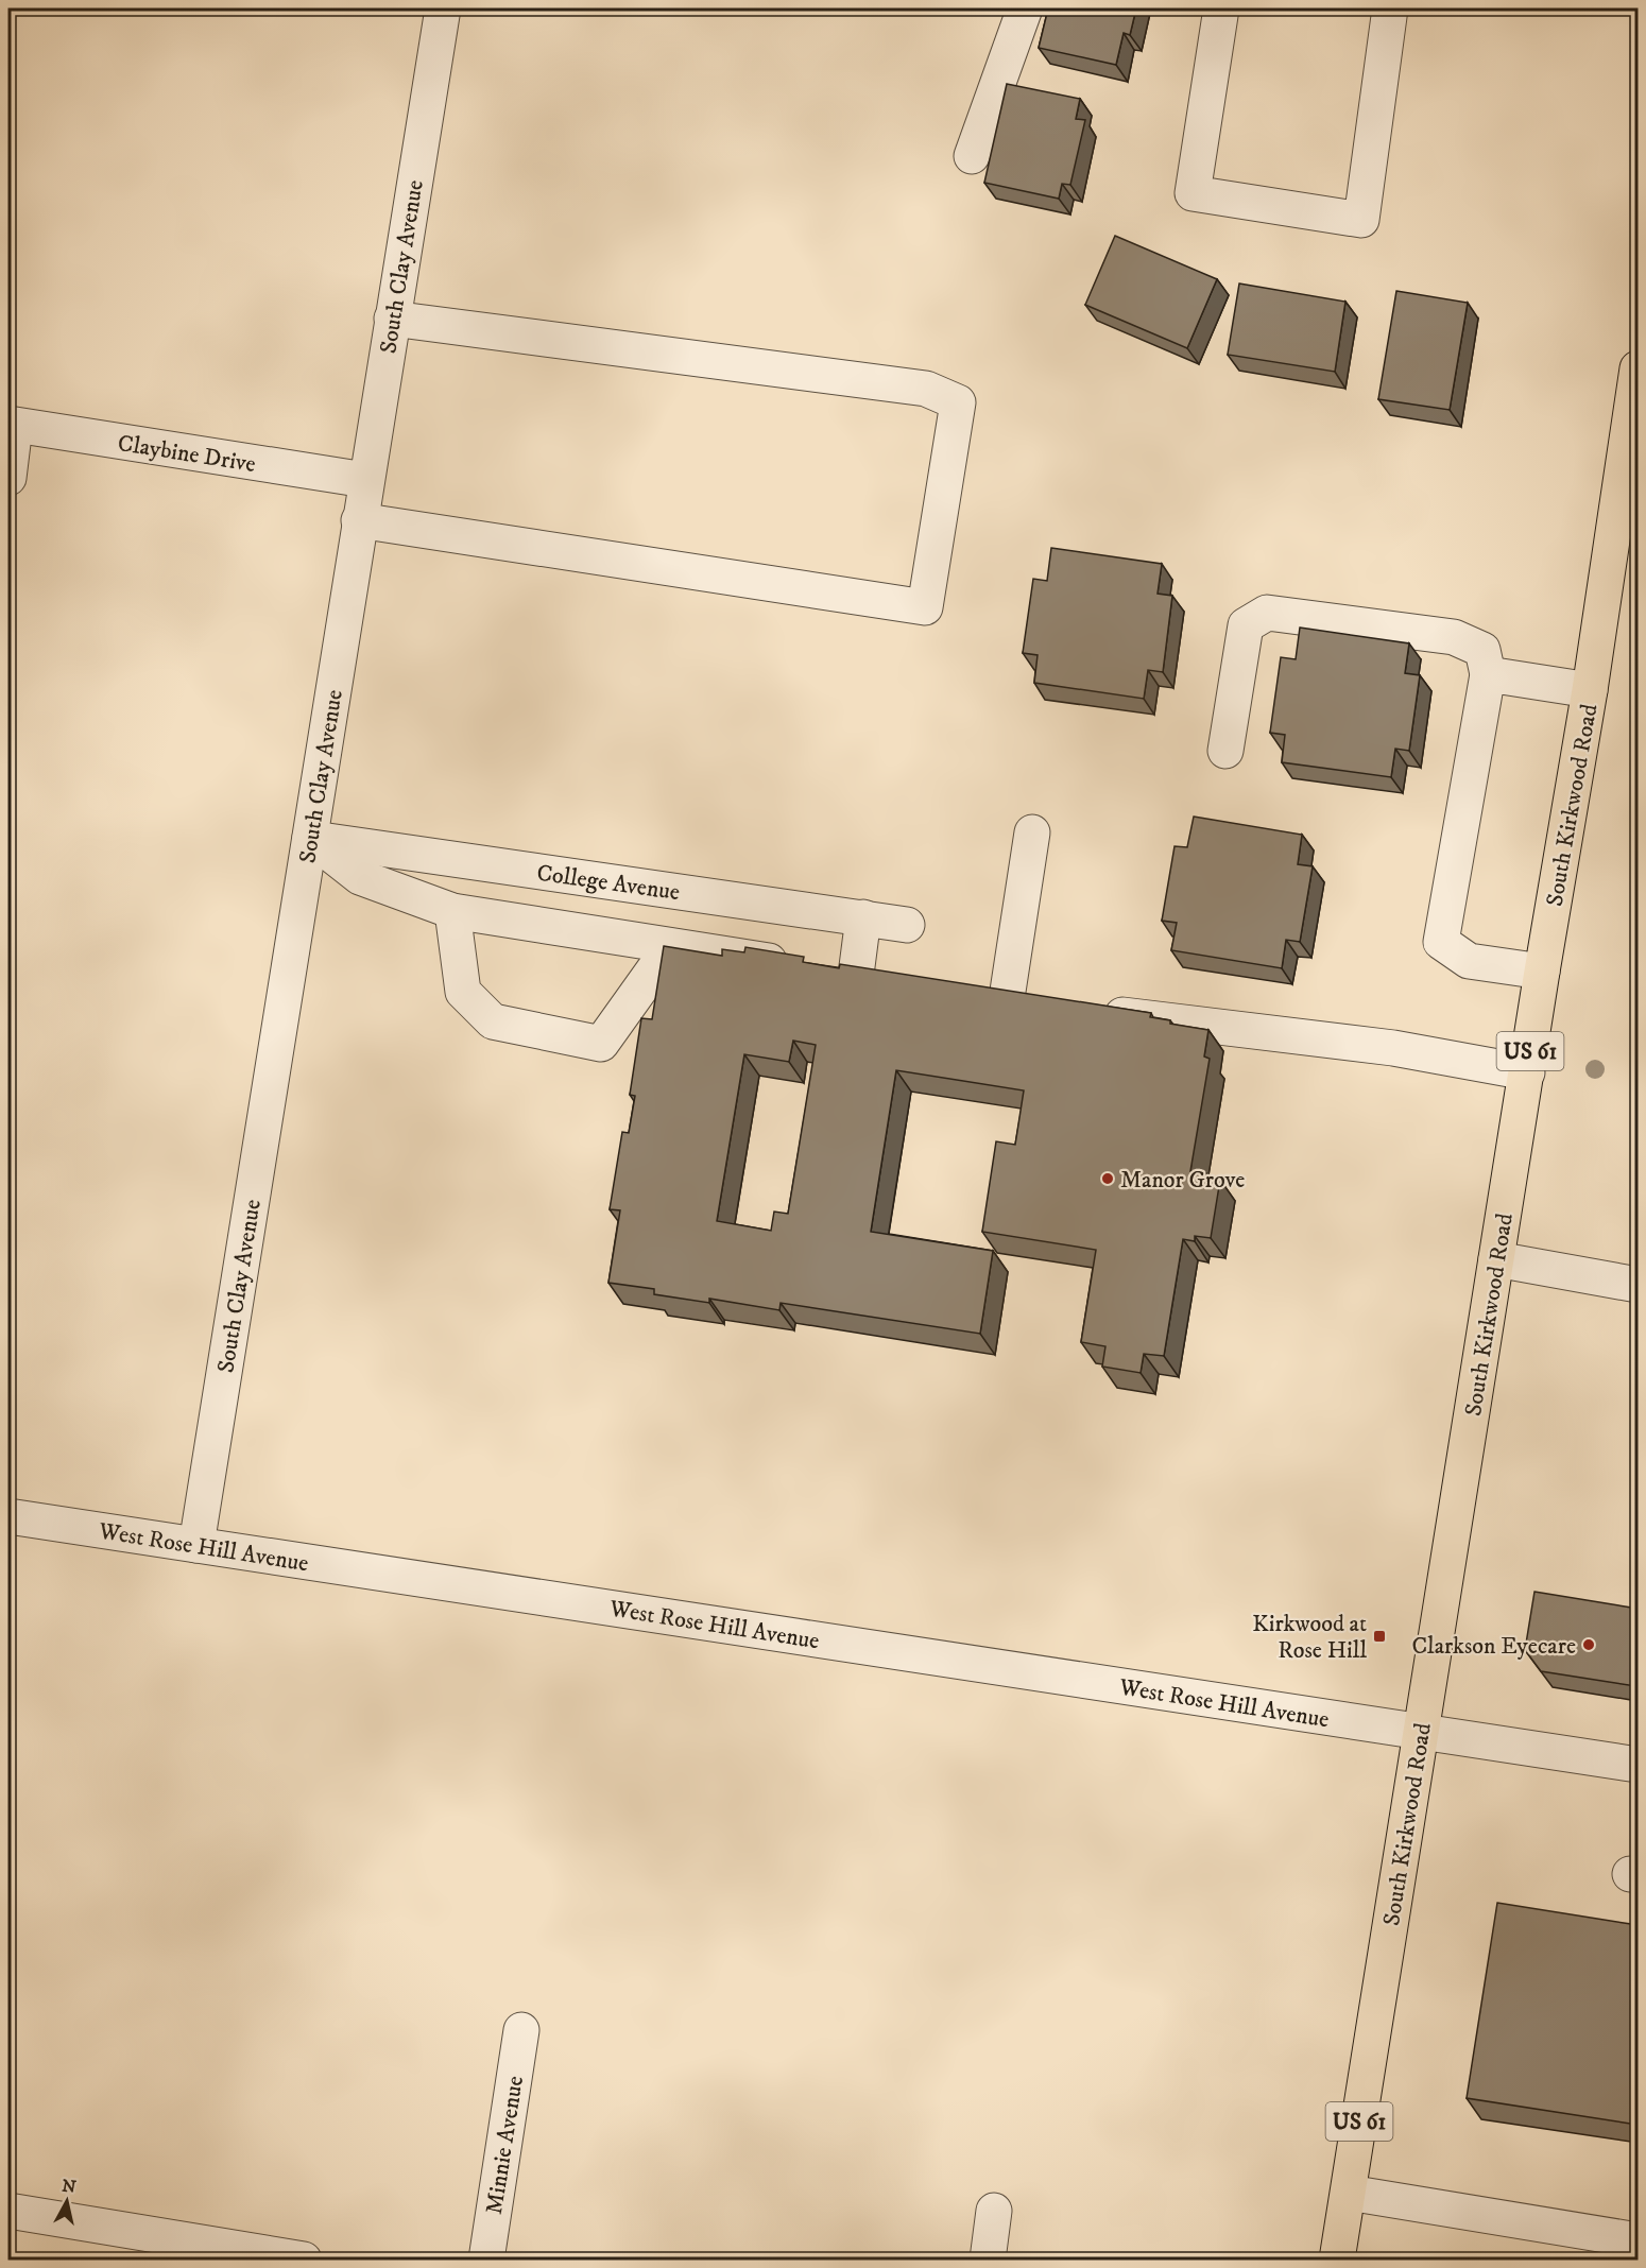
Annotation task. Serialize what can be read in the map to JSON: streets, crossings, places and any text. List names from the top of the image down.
{
  "streets": {
    "main road": ["South Kirkwood Road", "US 61"],
    "street": [
      "South Clay Avenue",
      "Claybine Drive",
      "College Avenue",
      "West Rose Hill Avenue",
      "Minnie Avenue"
    ]
  },
  "crossings": [
    ["South Clay Avenue", "Claybine Drive"],
    ["South Clay Avenue", "College Avenue"],
    ["South Clay Avenue", "West Rose Hill Avenue"],
    ["South Kirkwood Road", "West Rose Hill Avenue"]
  ],
  "places": {
    "other": ["Manor Grove", "Clarkson Eyecare"],
    "transit": ["Kirkwood at Rose Hill"]
  },
  "north": "top"
}
